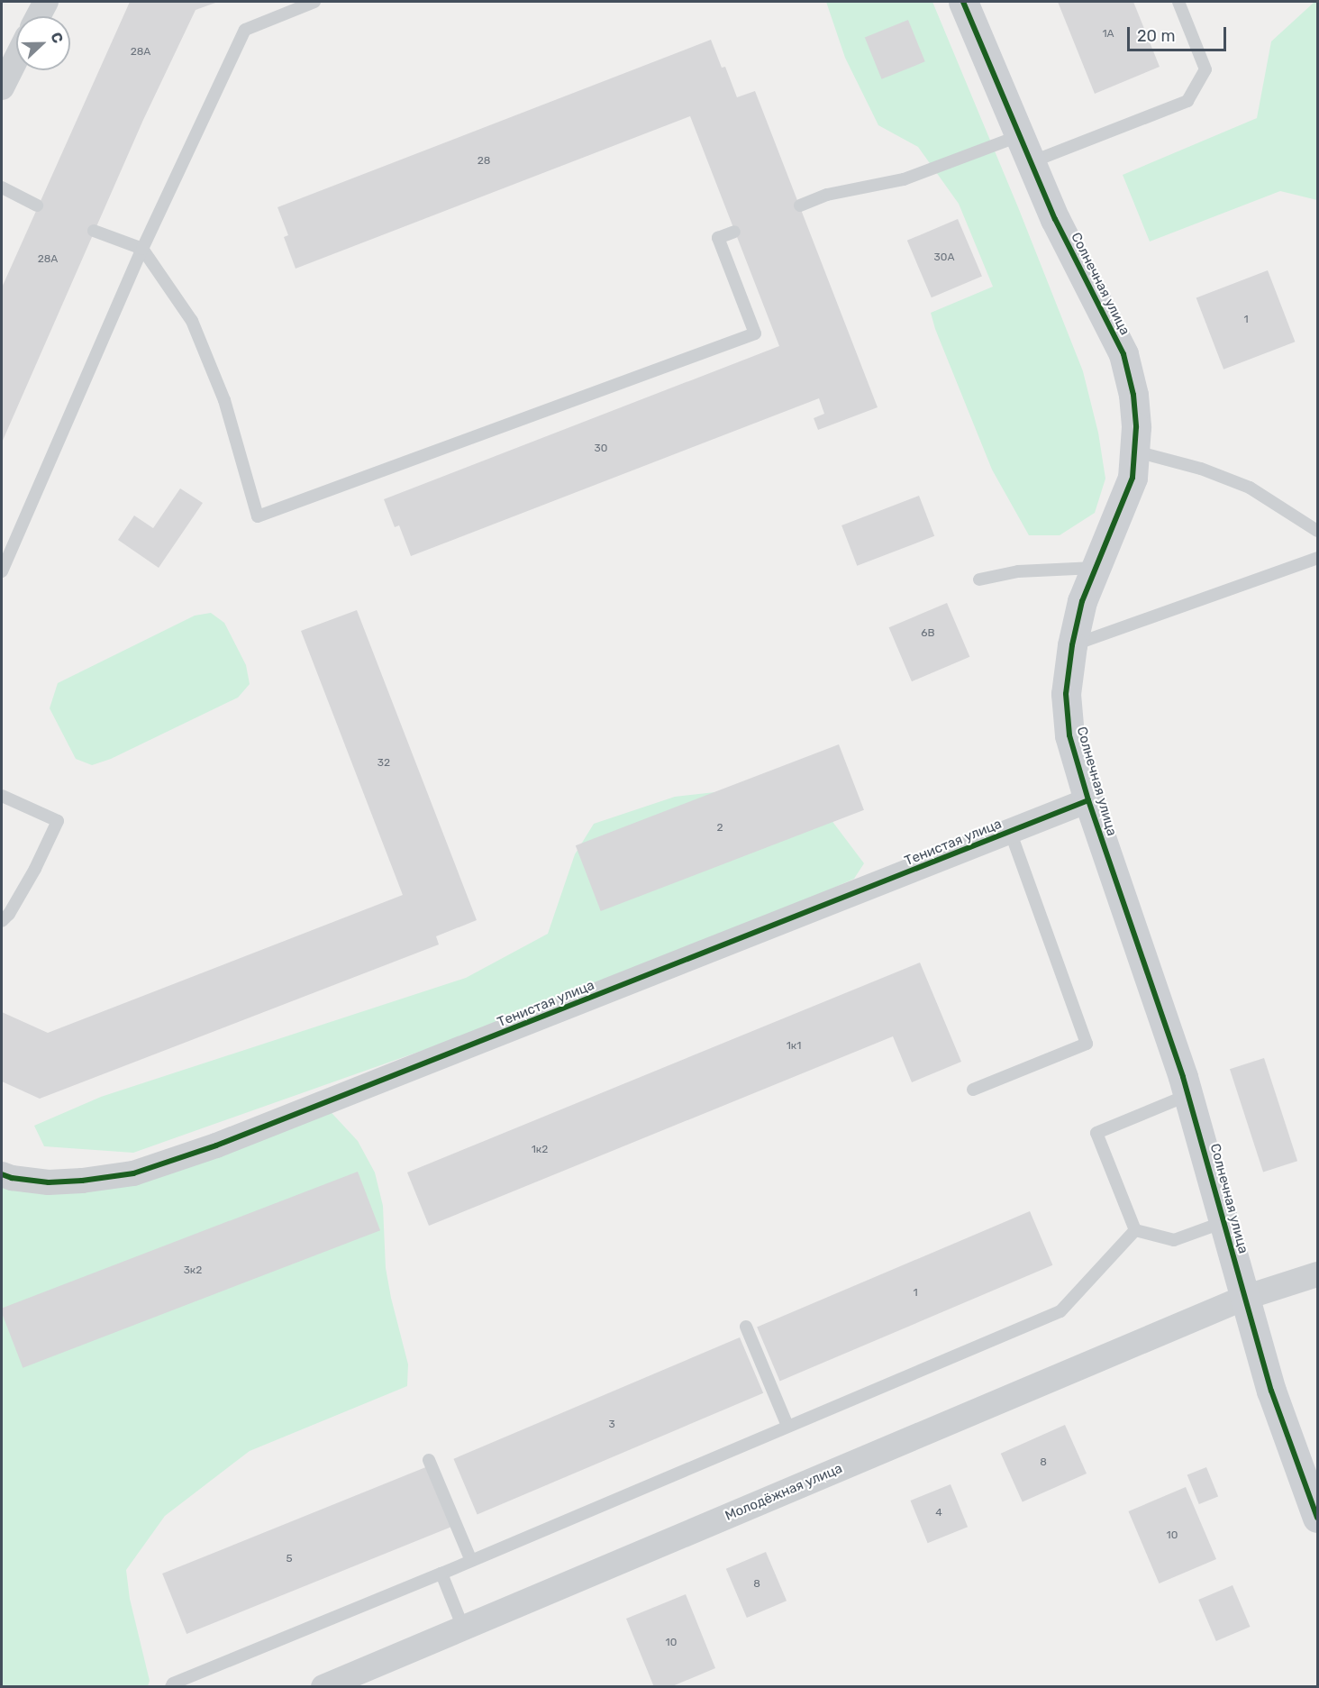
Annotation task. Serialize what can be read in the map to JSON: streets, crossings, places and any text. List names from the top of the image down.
{
  "streets": {
    "street": ["Солнечная улица", "Тенистая улица", "Молодёжная улица"]
  },
  "crossings": [
    ["Солнечная улица", "Тенистая улица"],
    ["Солнечная улица", "Молодёжная улица"]
  ],
  "house_numbers": [
    "1А",
    "28А",
    "28",
    "30А",
    "28А",
    "1",
    "30",
    "6В",
    "32",
    "2",
    "1к1",
    "1к2",
    "3к2",
    "1",
    "3",
    "8",
    "4",
    "10",
    "5",
    "8",
    "10"
  ],
  "scale_bar": "20 m",
  "north": "right"
}
